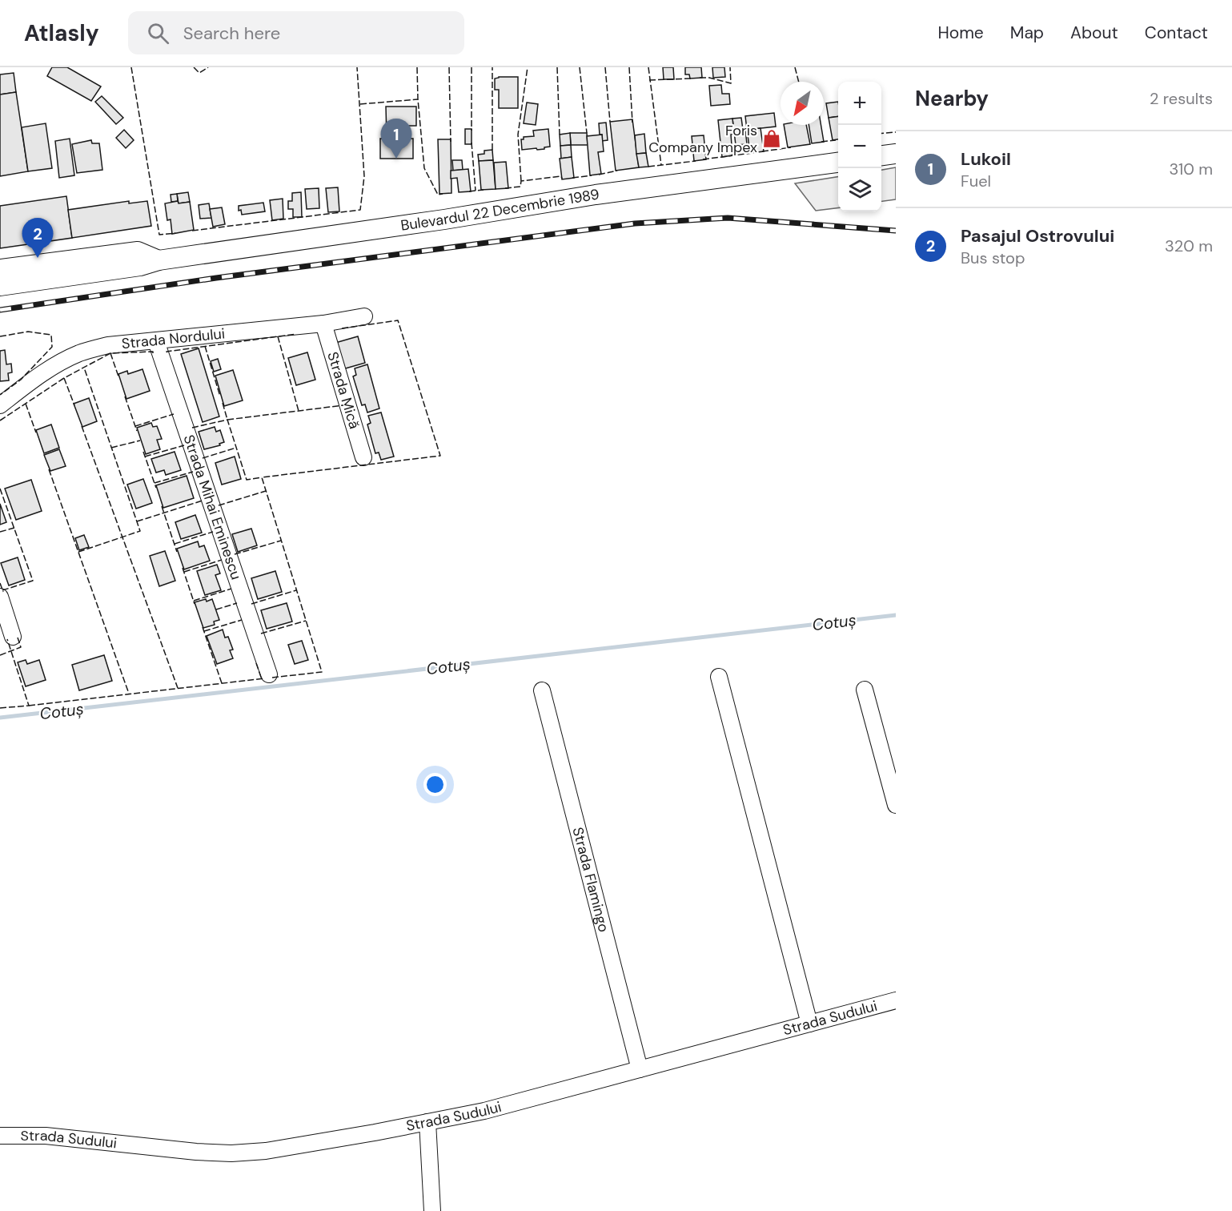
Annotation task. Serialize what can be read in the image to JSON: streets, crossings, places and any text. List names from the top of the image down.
{
  "streets": {
    "main road": ["Bulevardul 22 Decembrie 1989"],
    "street": [
      "Strada Nordului",
      "Strada Mică",
      "Strada Mihai Eminescu",
      "Strada Flamingo",
      "Strada Sudului"
    ]
  },
  "crossings": [
    ["Strada Nordului", "Strada Mică"],
    ["Strada Nordului", "Strada Mihai Eminescu"],
    ["Strada Flamingo", "Strada Sudului"]
  ],
  "water": ["Cotuș"],
  "places": {
    "shop": ["Foris Company Impex"]
  },
  "north": "bottom left",
  "page": {
    "header": "Atlasly",
    "search": "Search here",
    "nav": [
      "Home",
      "Map",
      "About",
      "Contact"
    ],
    "heading": ["Nearby", "2 results"],
    "map_buttons": ["+", "−"],
    "pins": ["1", "2"],
    "list": [
      {
        "mark": "1",
        "name": "Lukoil",
        "note": "Fuel",
        "value": "310 m"
      },
      {
        "mark": "2",
        "name": "Pasajul Ostrovului",
        "note": "Bus stop",
        "value": "320 m"
      }
    ]
  }
}
